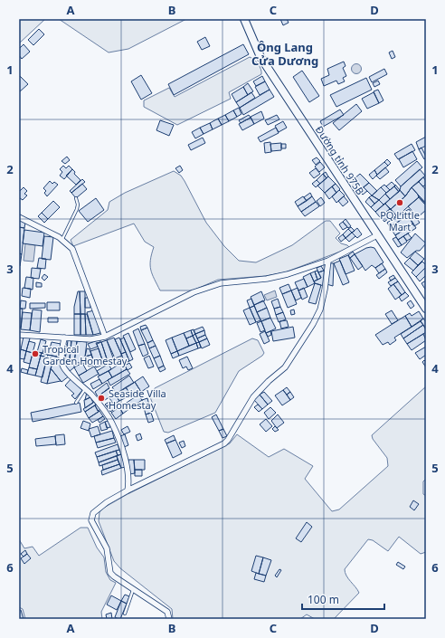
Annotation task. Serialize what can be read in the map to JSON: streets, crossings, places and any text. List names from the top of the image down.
{
  "streets": {
    "main road": ["Đường tỉnh 975B"]
  },
  "districts": ["Ông Lang Cửa Dương"],
  "places": ["PQ Little Mart", "Tropical Garden Homestay", "Seaside Villa Homestay"],
  "scale_bar": "100 m",
  "grid": {
    "columns": [
      "A",
      "B",
      "C",
      "D"
    ],
    "rows": [
      "1",
      "2",
      "3",
      "4",
      "5",
      "6"
    ]
  }
}
